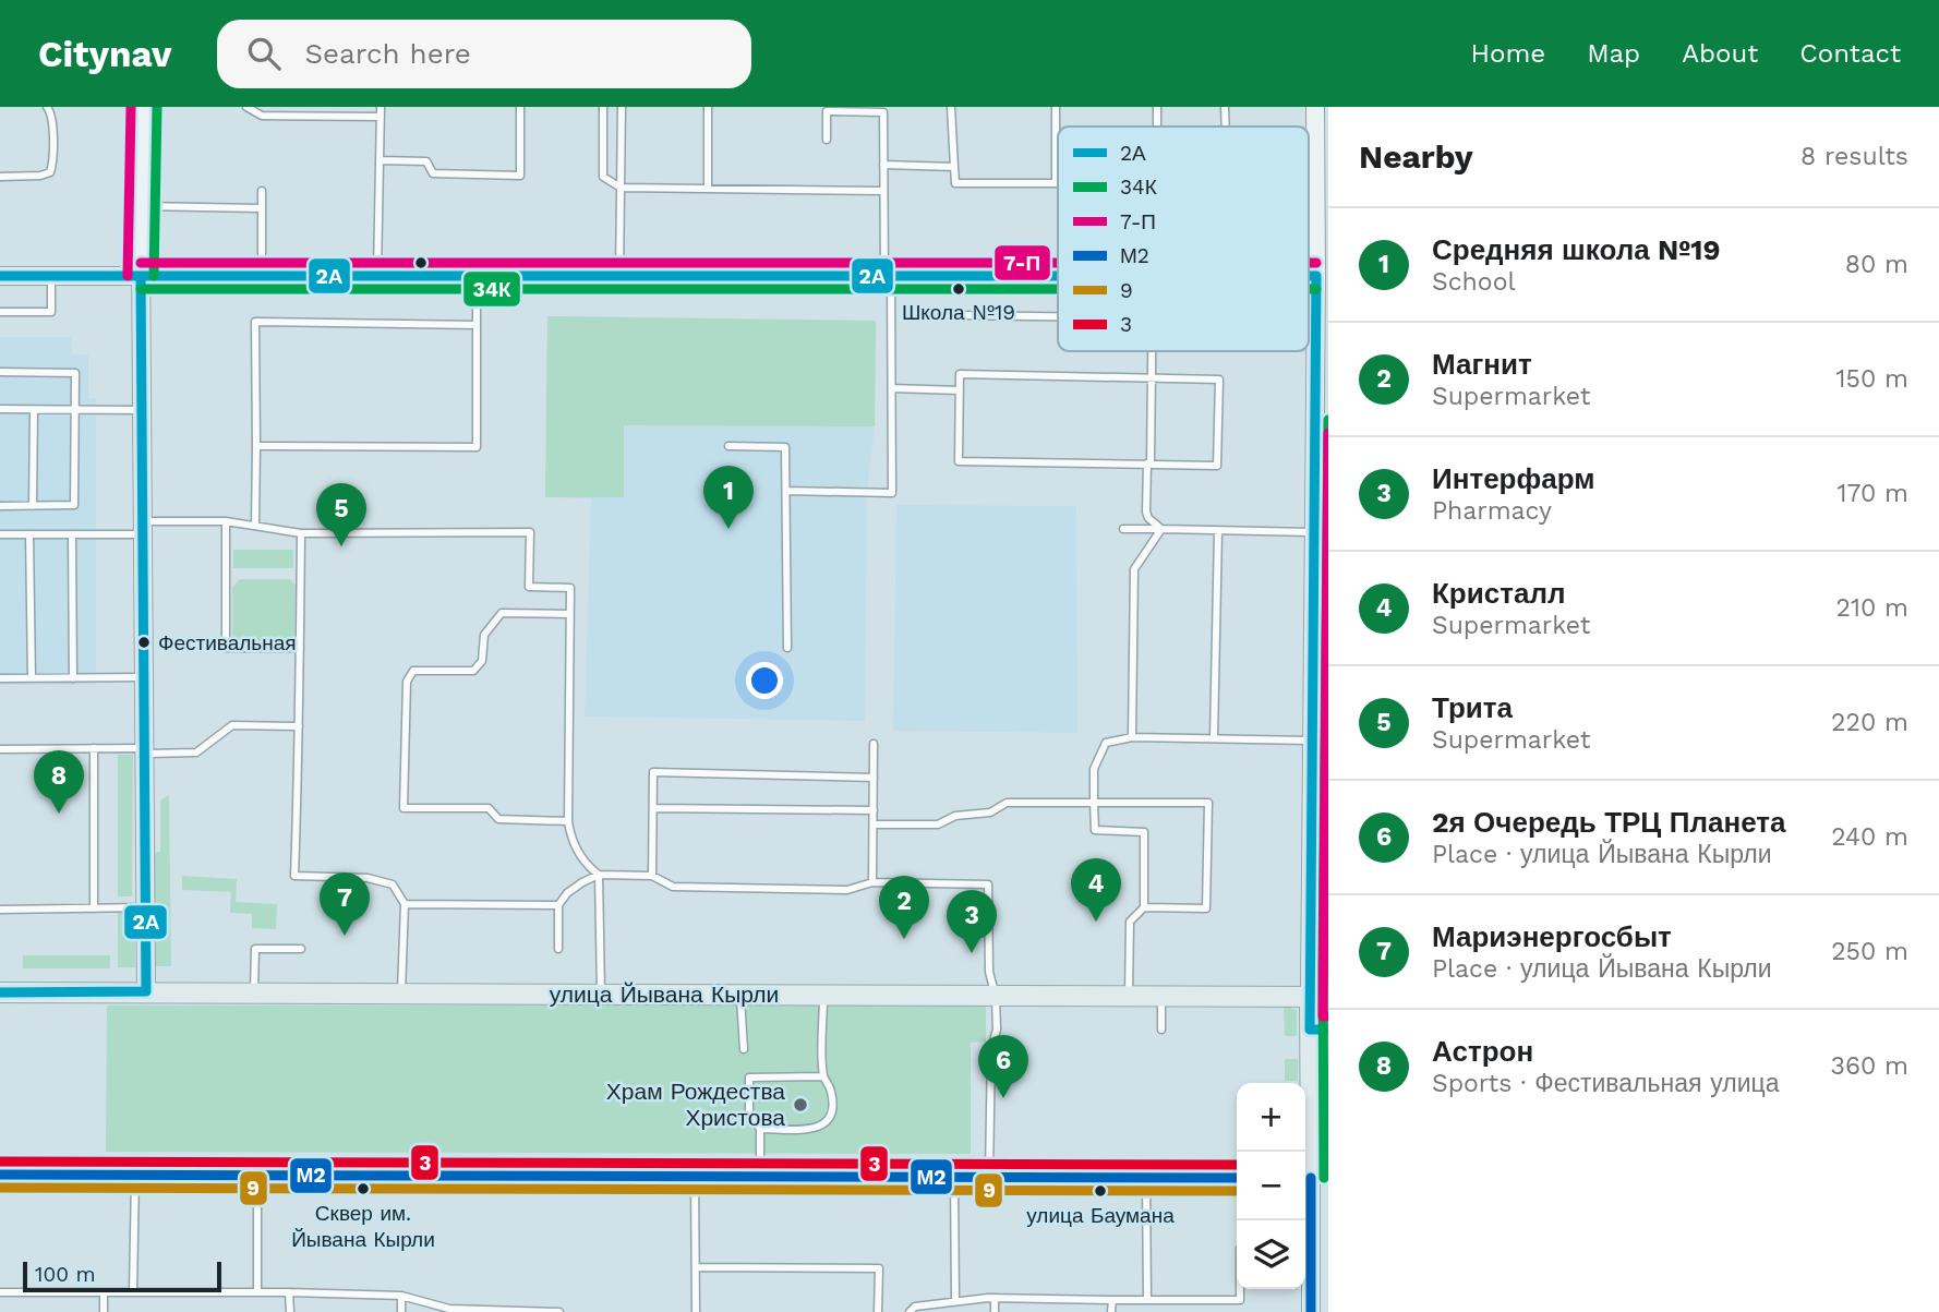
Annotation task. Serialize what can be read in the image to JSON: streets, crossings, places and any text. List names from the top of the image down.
{
  "streets": {
    "main road": ["улица Йывана Кырли"]
  },
  "places": [
    "Школа №19",
    "Фестивальная",
    "Храм Рождества Христова",
    "Сквер им. Йывана Кырли",
    "улица Баумана"
  ],
  "lines": [
    "transit line 34К",
    "transit line 7-П",
    "transit line 2А",
    "transit line 3",
    "transit line М2",
    "transit line 9"
  ],
  "legend": [
    "2А",
    "34К",
    "7-П",
    "М2",
    "9",
    "3"
  ],
  "scale_bar": "100 m",
  "page": {
    "header": "Citynav",
    "search": "Search here",
    "nav": [
      "Home",
      "Map",
      "About",
      "Contact"
    ],
    "heading": ["Nearby", "8 results"],
    "list": [
      {
        "mark": "1",
        "name": "Средняя школа №19",
        "note": "School",
        "value": "80 m"
      },
      {
        "mark": "2",
        "name": "Магнит",
        "note": "Supermarket",
        "value": "150 m"
      },
      {
        "mark": "3",
        "name": "Интерфарм",
        "note": "Pharmacy",
        "value": "170 m"
      },
      {
        "mark": "4",
        "name": "Кристалл",
        "note": "Supermarket",
        "value": "210 m"
      },
      {
        "mark": "5",
        "name": "Трита",
        "note": "Supermarket",
        "value": "220 m"
      },
      {
        "mark": "6",
        "name": "2я Очередь ТРЦ Планета",
        "note": "Place · улица Йывана Кырли",
        "value": "240 m"
      },
      {
        "mark": "7",
        "name": "Мариэнергосбыт",
        "note": "Place · улица Йывана Кырли",
        "value": "250 m"
      },
      {
        "mark": "8",
        "name": "Астрон",
        "note": "Sports · Фестивальная улица",
        "value": "360 m"
      }
    ],
    "pins": [
      "1",
      "5",
      "8",
      "4",
      "7",
      "2",
      "3",
      "6"
    ],
    "map_buttons": ["+", "−"],
    "scale": "100 m"
  }
}
